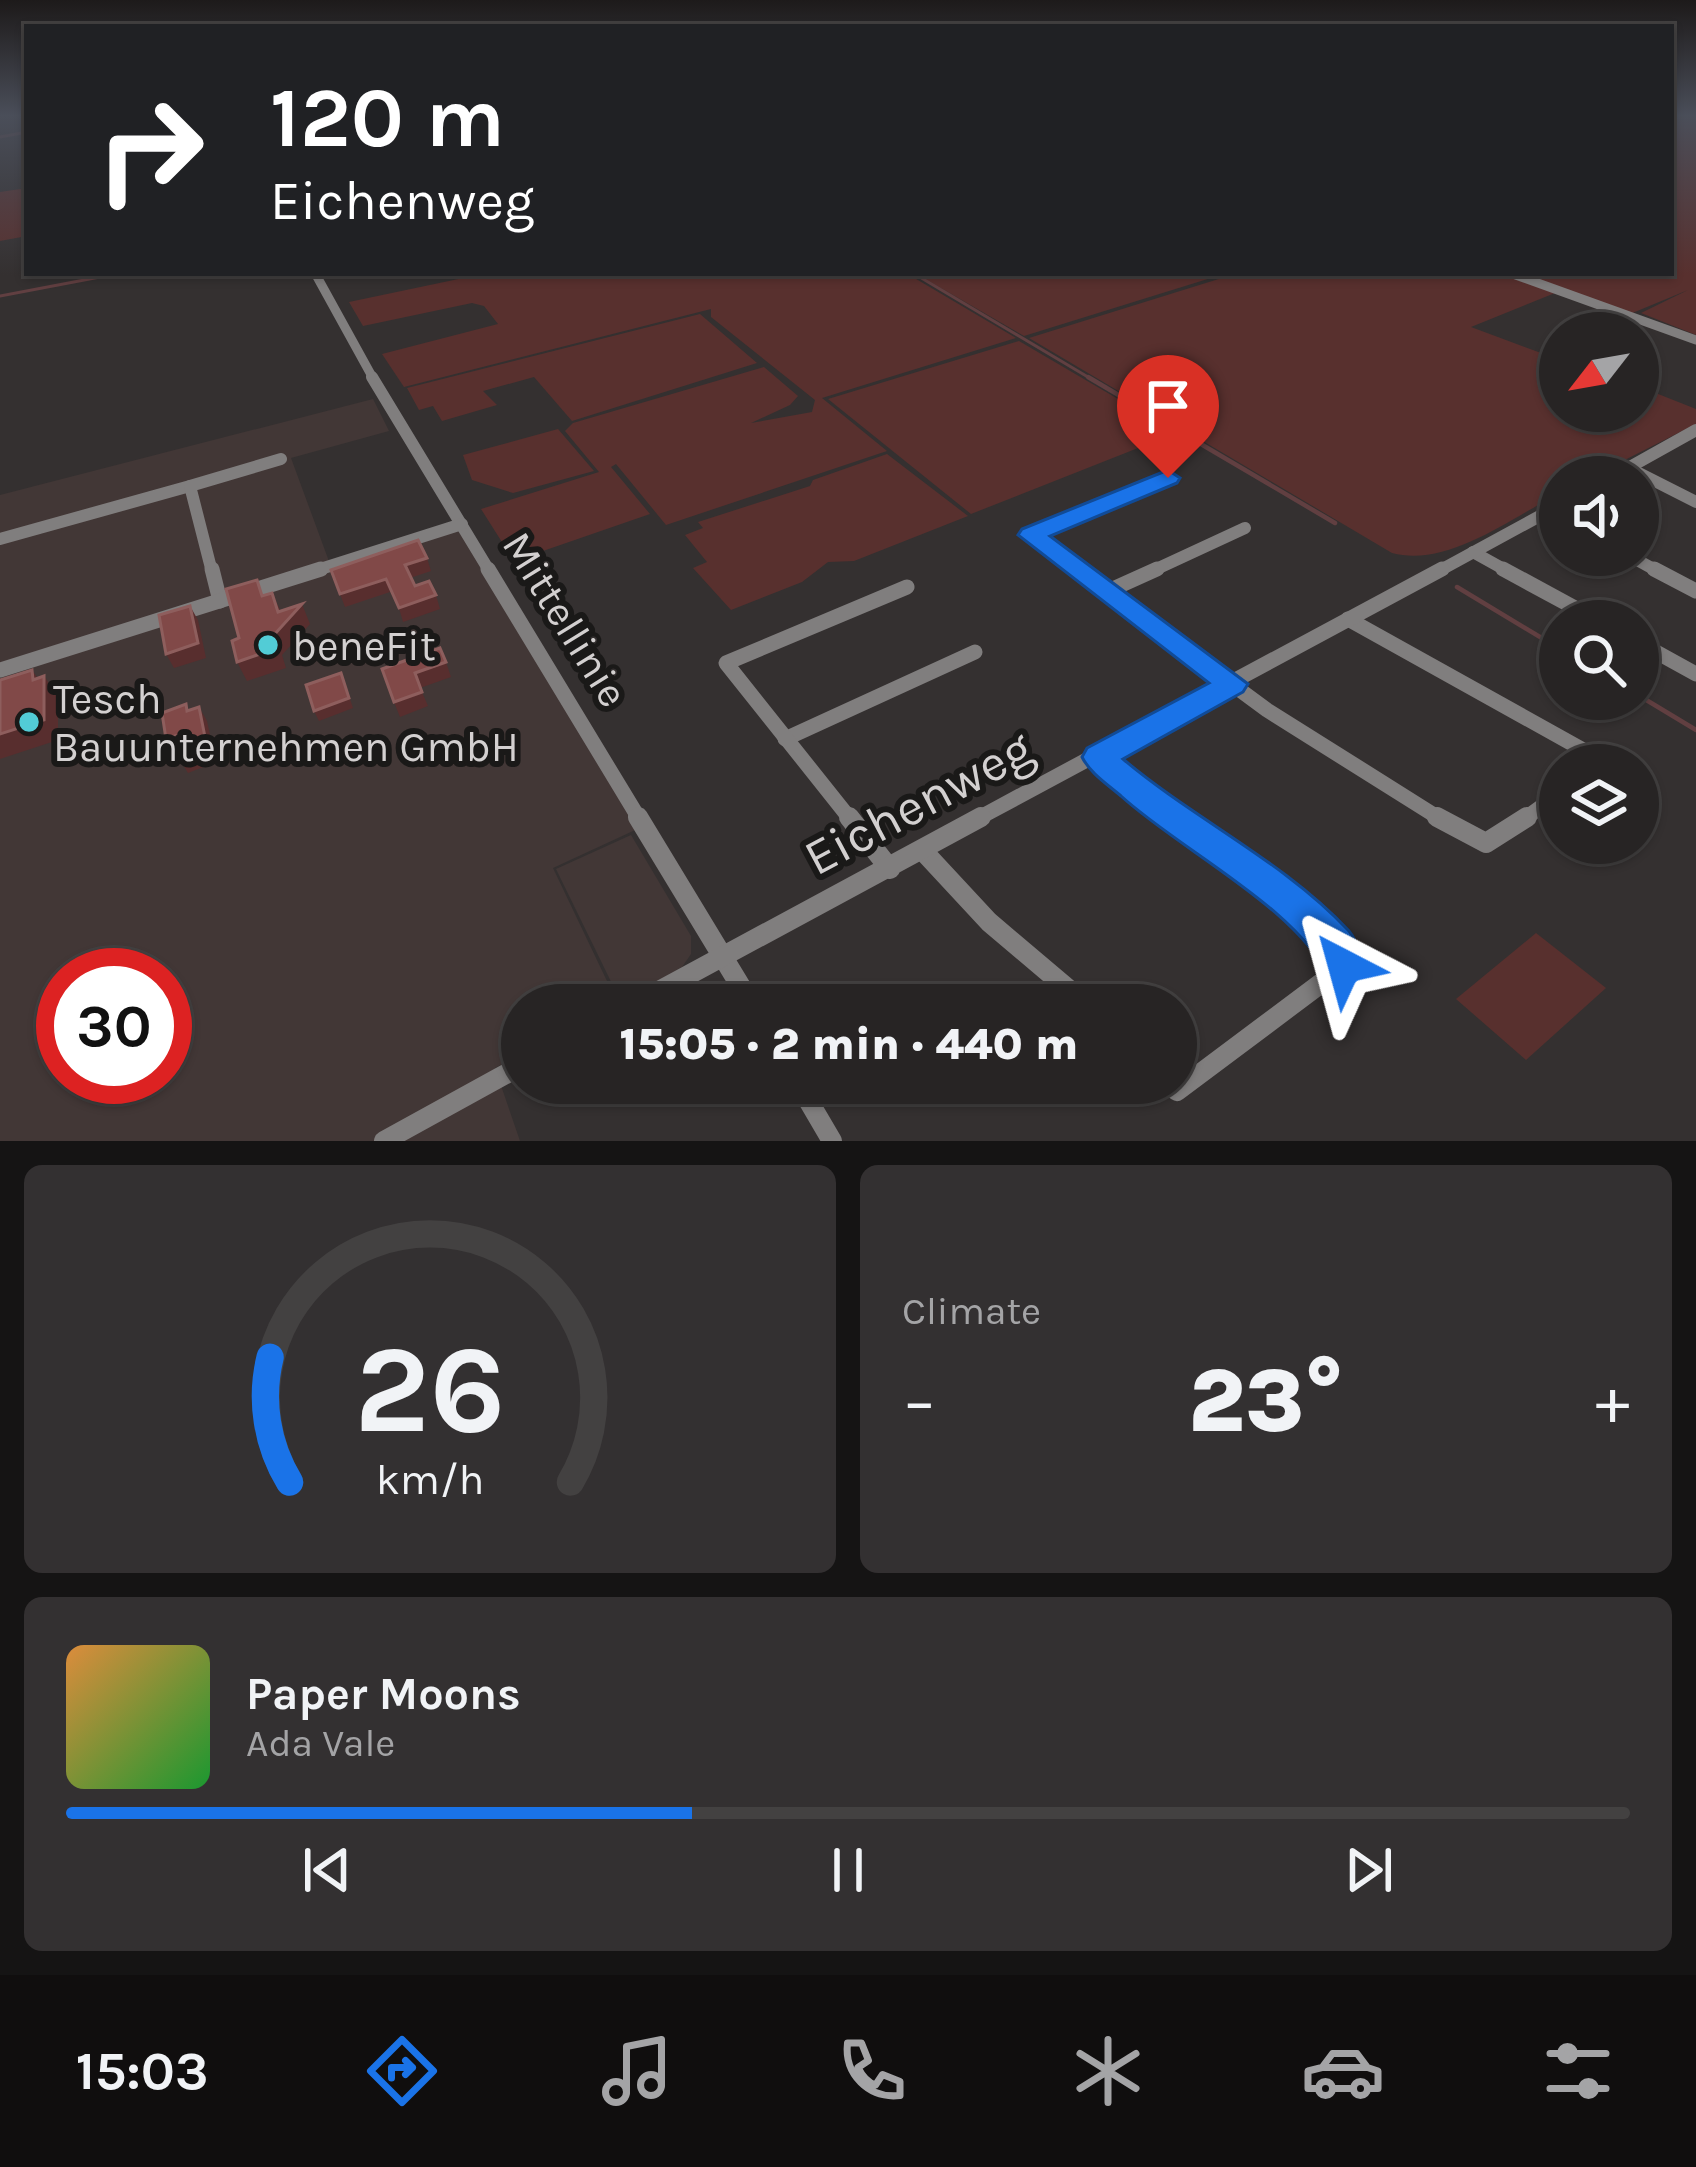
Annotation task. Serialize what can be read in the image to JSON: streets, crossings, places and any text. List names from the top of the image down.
{
  "streets": {
    "street": ["Mittellinie", "Eichenweg"]
  },
  "crossings": [
    ["Mittellinie", "Eichenweg"]
  ],
  "places": ["beneFit", "Tesch Bauunternehmen GmbH"],
  "north": "bottom left",
  "page": {
    "turn": ["120 m", "Eichenweg"],
    "limit": "30",
    "trip": "15:05 · 2 min · 440 m",
    "tile": "Climate",
    "heat": ["−", "23°", "+"],
    "song": ["Paper Moons", "Ada Vale"],
    "tabs": "15:03",
    "gauge": ["26", "km/h"]
  }
}
